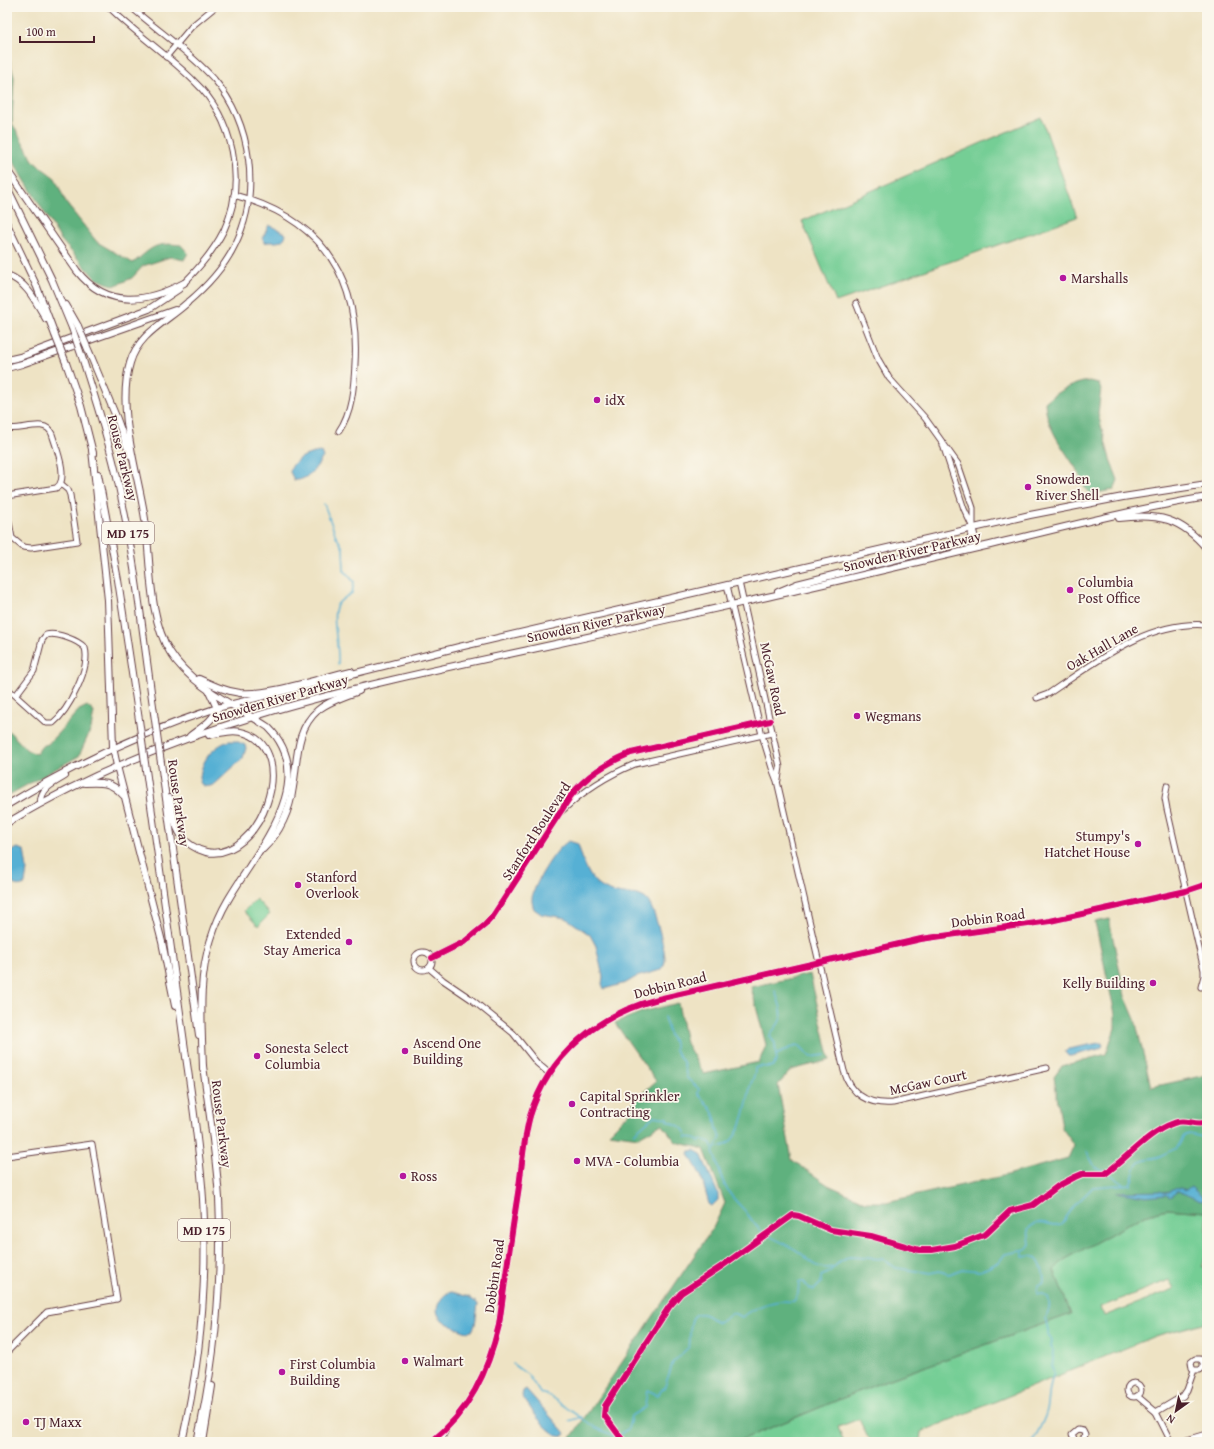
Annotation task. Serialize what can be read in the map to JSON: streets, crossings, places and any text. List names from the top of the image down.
{
  "streets": {
    "main road": ["Rouse Parkway", "MD 175", "Snowden River Parkway"],
    "street": [
      "Oak Hall Lane",
      "McGaw Road",
      "Stanford Boulevard",
      "Dobbin Road",
      "McGaw Court"
    ]
  },
  "crossings": [
    ["Snowden River Parkway", "McGaw Road"],
    ["McGaw Road", "Stanford Boulevard"],
    ["McGaw Road", "Dobbin Road"],
    ["McGaw Road", "McGaw Court"],
    ["Dobbin Road", "McGaw Court"]
  ],
  "places": [
    "Marshalls",
    "idX",
    "Snowden River Shell",
    "Columbia Post Office",
    "Wegmans",
    "Stumpy's Hatchet House",
    "Stanford Overlook",
    "Extended Stay America",
    "Kelly Building",
    "Ascend One Building",
    "Sonesta Select Columbia",
    "Capital Sprinkler Contracting",
    "MVA - Columbia",
    "Ross",
    "Walmart",
    "First Columbia Building",
    "TJ Maxx"
  ],
  "scale_bar": "100 m",
  "north": "bottom left"
}
